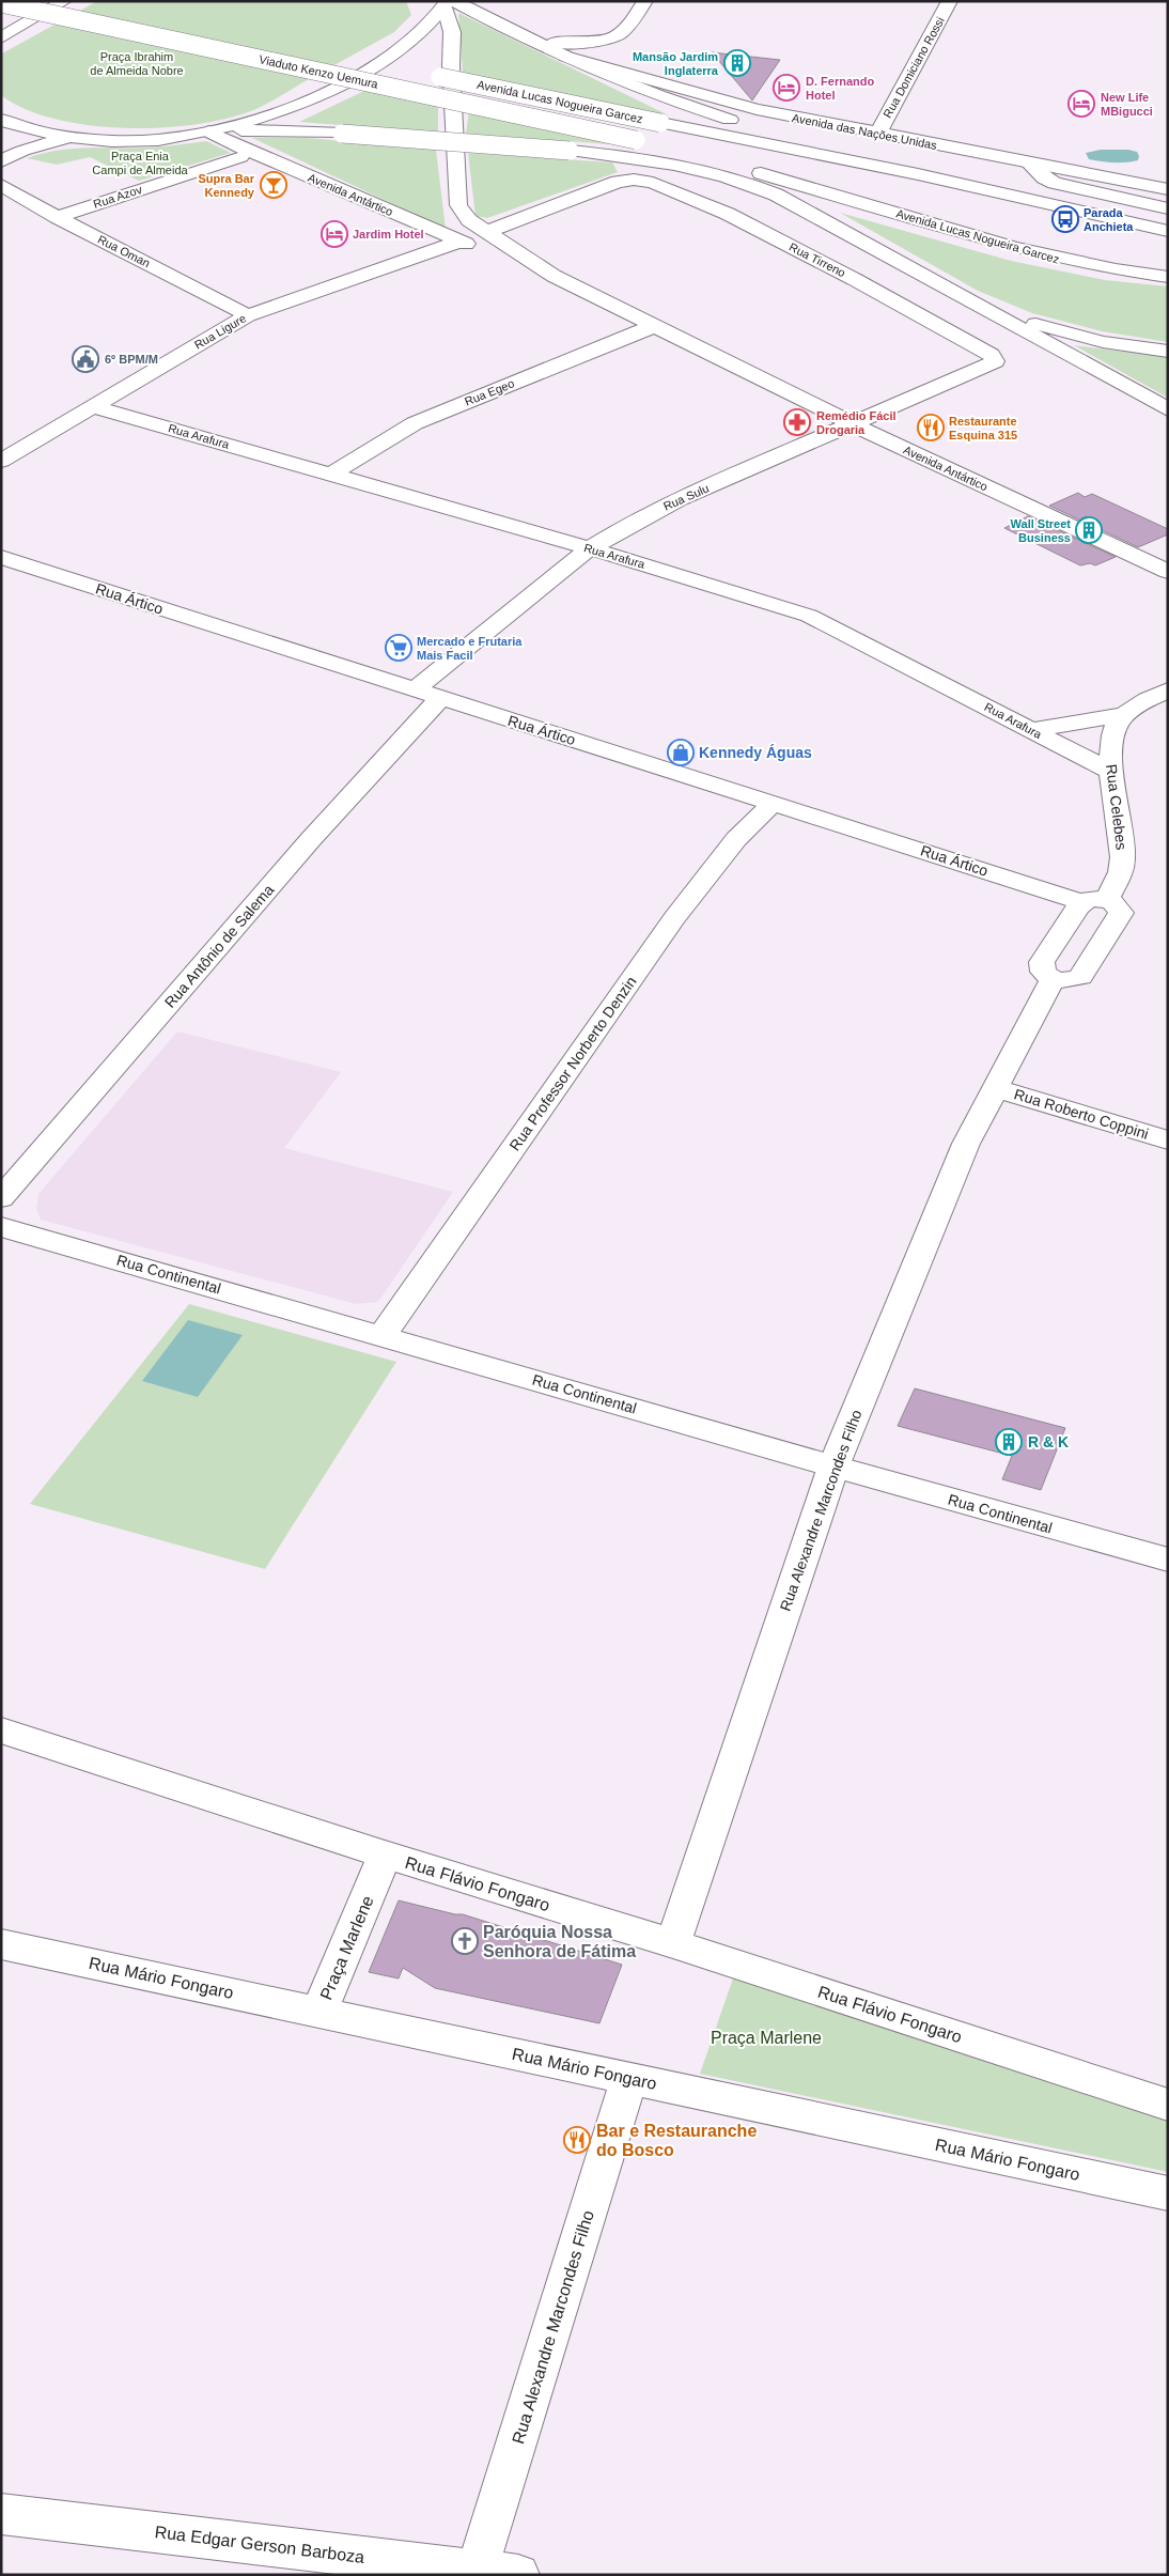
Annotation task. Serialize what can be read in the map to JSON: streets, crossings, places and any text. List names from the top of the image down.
{
  "streets": {
    "street": [
      "Rua Domiciano Rossi",
      "Viaduto Kenzo Uemura",
      "Avenida Lucas Nogueira Garcez",
      "Avenida das Nações Unidas",
      "Avenida Antártico",
      "Rua Azov",
      "Rua Oman",
      "Rua Tirreno",
      "Rua Ligure",
      "Rua Egeo",
      "Rua Arafura",
      "Rua Sulu",
      "Rua Ártico",
      "Rua Celebes",
      "Rua Antônio de Salema",
      "Rua Professor Norberto Denzin",
      "Rua Roberto Coppini",
      "Rua Continental",
      "Rua Alexandre Marcondes Filho",
      "Rua Flávio Fongaro",
      "Praça Marlene",
      "Rua Mário Fongaro",
      "Rua Edgar Gerson Barboza"
    ]
  },
  "crossings": [
    ["Rua Domiciano Rossi", "Avenida das Nações Unidas"],
    ["Viaduto Kenzo Uemura", "Avenida Lucas Nogueira Garcez"],
    ["Avenida Lucas Nogueira Garcez", "Avenida das Nações Unidas"],
    ["Avenida das Nações Unidas", "Avenida Antártico"],
    ["Avenida Antártico", "Rua Tirreno"],
    ["Avenida Antártico", "Rua Ligure"],
    ["Avenida Antártico", "Rua Egeo"],
    ["Avenida Antártico", "Rua Sulu"],
    ["Rua Azov", "Rua Oman"],
    ["Rua Oman", "Rua Ligure"],
    ["Rua Tirreno", "Rua Sulu"],
    ["Rua Ligure", "Rua Arafura"],
    ["Rua Egeo", "Rua Arafura"],
    ["Rua Arafura", "Rua Sulu"],
    ["Rua Arafura", "Rua Celebes"],
    ["Rua Sulu", "Rua Ártico"],
    ["Rua Ártico", "Rua Celebes"],
    ["Rua Ártico", "Rua Antônio de Salema"],
    ["Rua Ártico", "Rua Professor Norberto Denzin"],
    ["Rua Professor Norberto Denzin", "Rua Continental"],
    ["Rua Roberto Coppini", "Rua Alexandre Marcondes Filho"],
    ["Rua Continental", "Rua Alexandre Marcondes Filho"],
    ["Rua Alexandre Marcondes Filho", "Rua Flávio Fongaro"],
    ["Rua Alexandre Marcondes Filho", "Rua Mário Fongaro"],
    ["Rua Alexandre Marcondes Filho", "Rua Edgar Gerson Barboza"],
    ["Rua Flávio Fongaro", "Praça Marlene"],
    ["Praça Marlene", "Rua Mário Fongaro"]
  ],
  "parks": ["Praça Ibrahim de Almeida Nobre", "Praça Enia Campi de Almeida", "Praça Marlene"],
  "places": {
    "building": ["Mansão Jardim Inglaterra", "Wall Street Business", "R & K"],
    "hotel": ["D. Fernando Hotel", "New Life MBigucci", "Jardim Hotel"],
    "bar": ["Supra Bar Kennedy"],
    "bus stop": ["Parada Anchieta"],
    "public building": ["6º BPM/M"],
    "pharmacy": ["Remédio Fácil Drogaria"],
    "restaurant": ["Restaurante Esquina 315", "Bar e Restauranche do Bosco"],
    "supermarket": ["Mercado e Frutaria Mais Facil"],
    "shop": ["Kennedy Águas"],
    "church": ["Paróquia Nossa Senhora de Fátima"]
  }
}
